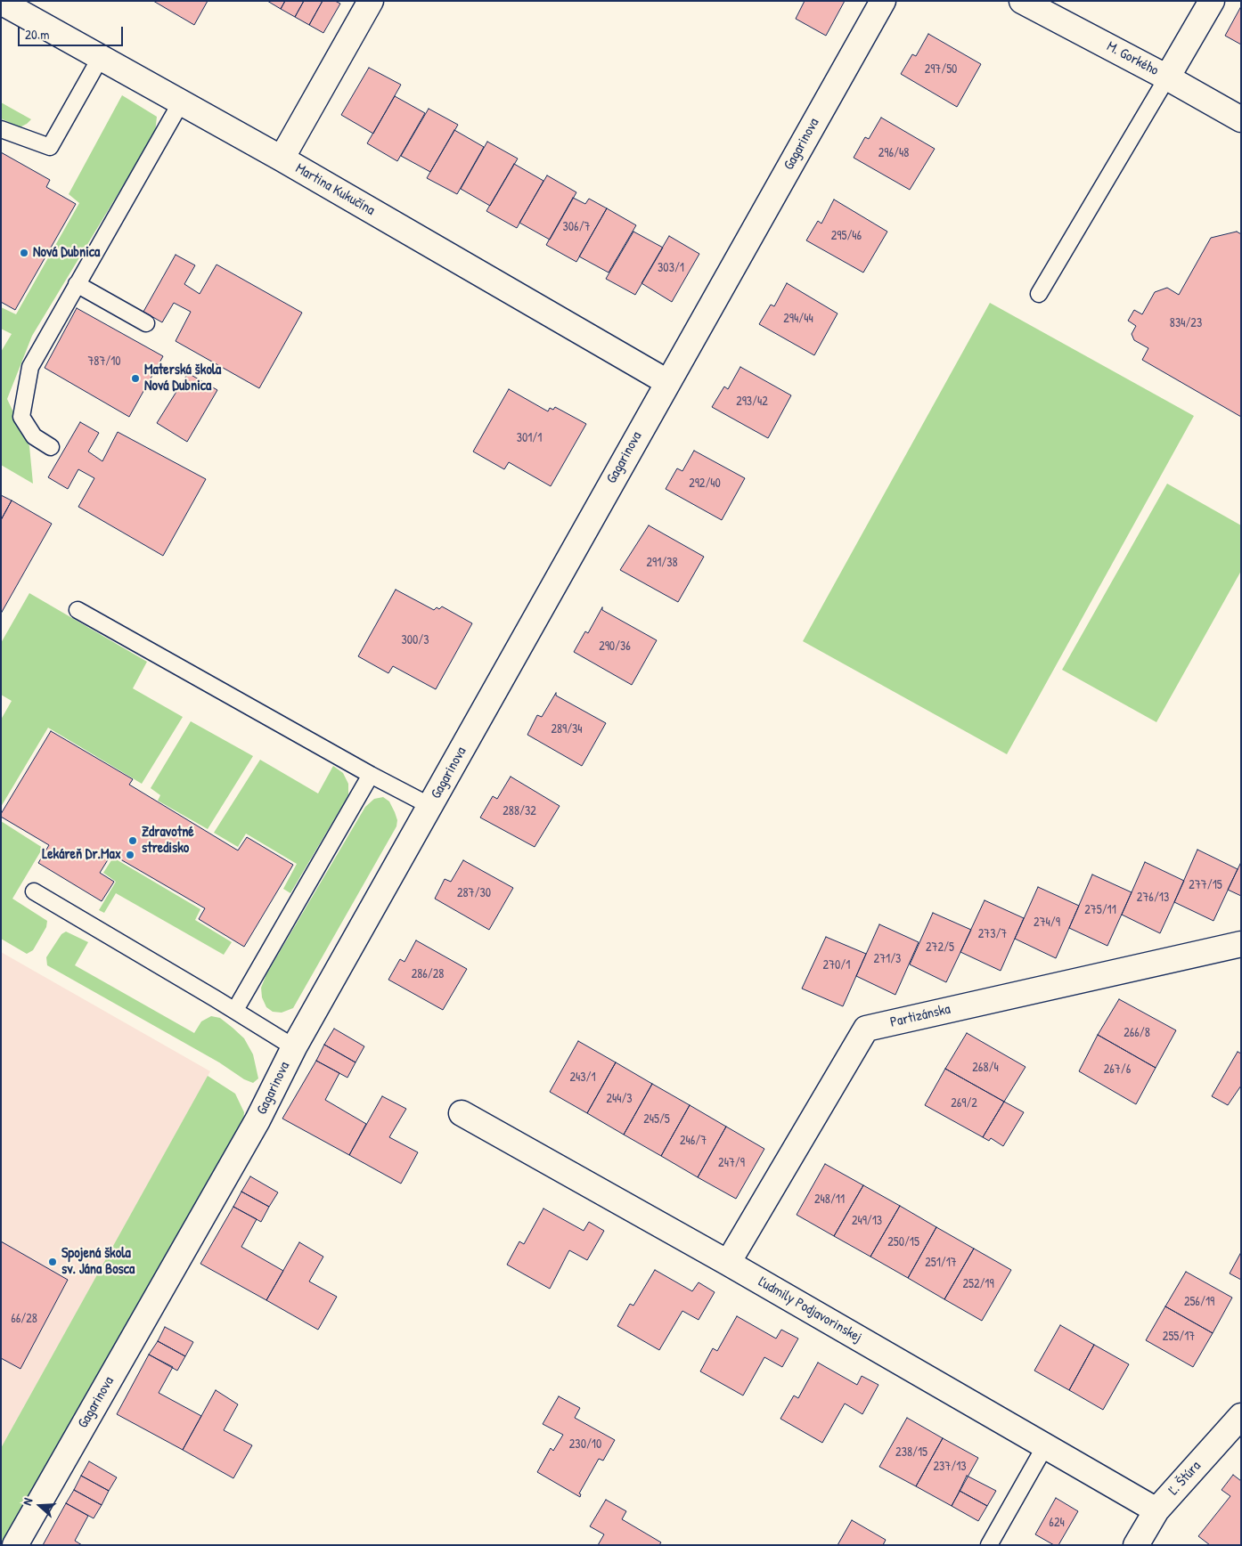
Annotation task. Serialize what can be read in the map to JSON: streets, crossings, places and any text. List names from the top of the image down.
{
  "streets": {
    "street": [
      "M. Gorkého",
      "Gagarinova",
      "Martina Kukučína",
      "Partizánska",
      "Ľudmily Podjavorinskej",
      "Ľ. Štúra"
    ]
  },
  "crossings": [
    ["Gagarinova", "Martina Kukučína"],
    ["Partizánska", "Ľudmily Podjavorinskej"],
    ["Ľudmily Podjavorinskej", "Ľ. Štúra"]
  ],
  "places": [
    "Nová Dubnica",
    "Materská škola Nová Dubnica",
    "Zdravotné stredisko",
    "Lekáreň Dr.Max",
    "Spojená škola sv. Jána Bosca"
  ],
  "house_numbers": [
    "297/50",
    "296/48",
    "306/7",
    "295/46",
    "303/1",
    "294/44",
    "834/23",
    "787/10",
    "293/42",
    "301/1",
    "292/40",
    "291/38",
    "300/3",
    "290/36",
    "289/34",
    "288/32",
    "277/15",
    "287/30",
    "276/13",
    "275/11",
    "274/9",
    "273/7",
    "272/5",
    "271/3",
    "270/1",
    "286/28",
    "266/8",
    "268/4",
    "267/6",
    "243/1",
    "244/3",
    "269/2",
    "245/5",
    "246/7",
    "247/9",
    "248/11",
    "249/13",
    "250/15",
    "251/17",
    "252/19",
    "256/19",
    "66/28",
    "255/17",
    "230/10",
    "238/15",
    "237/13",
    "624"
  ],
  "scale_bar": "20 m",
  "north": "left"
}
